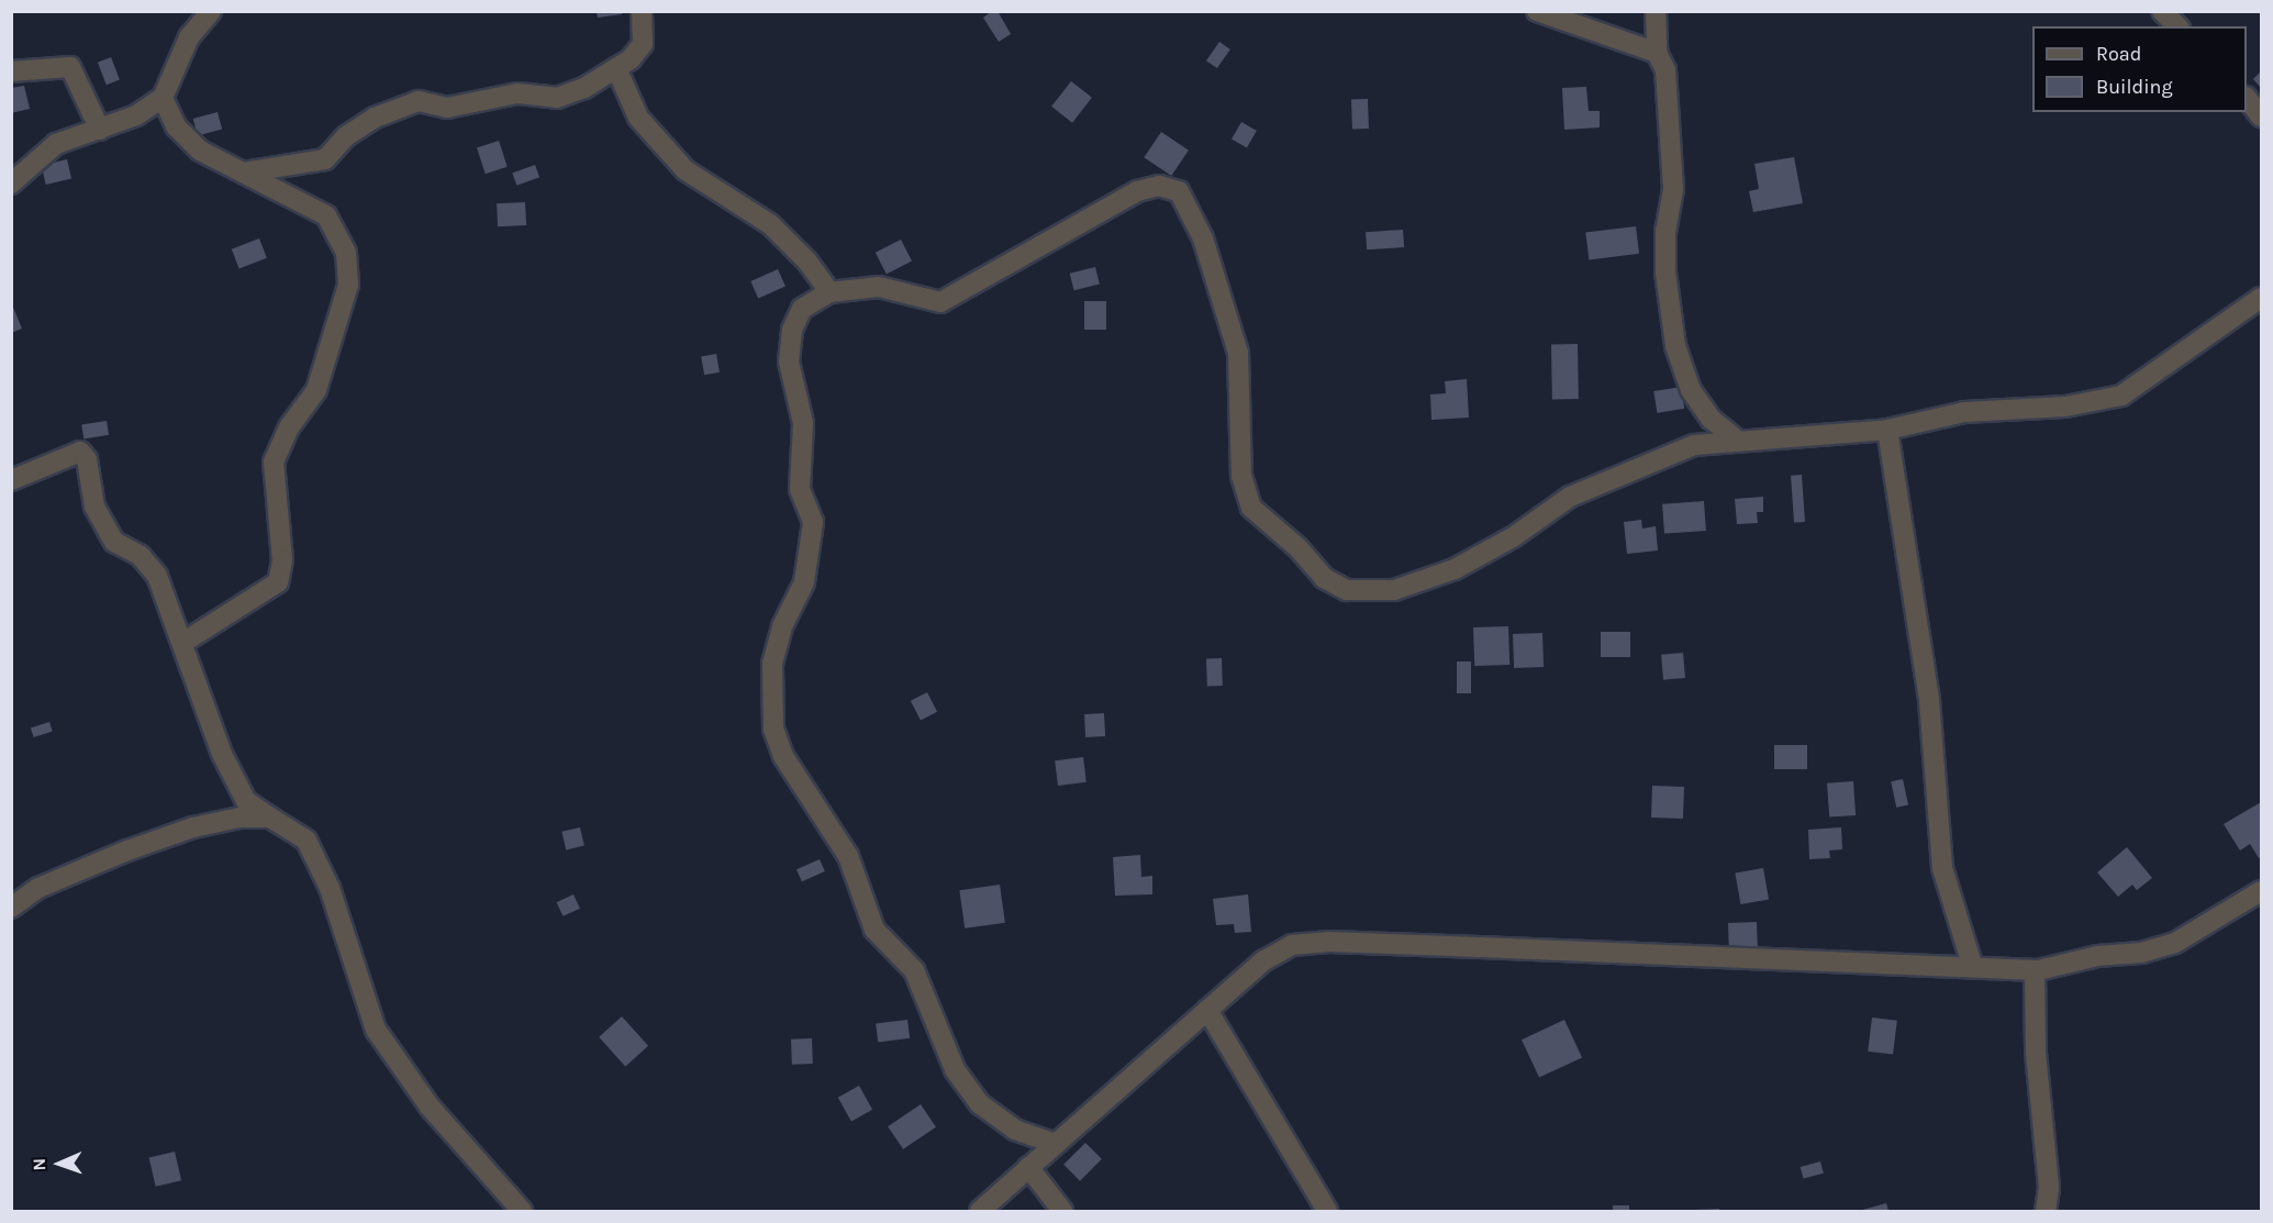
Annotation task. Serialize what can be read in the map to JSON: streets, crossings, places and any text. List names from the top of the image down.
{
  "legend": ["Road", "Building"],
  "north": "left"
}
